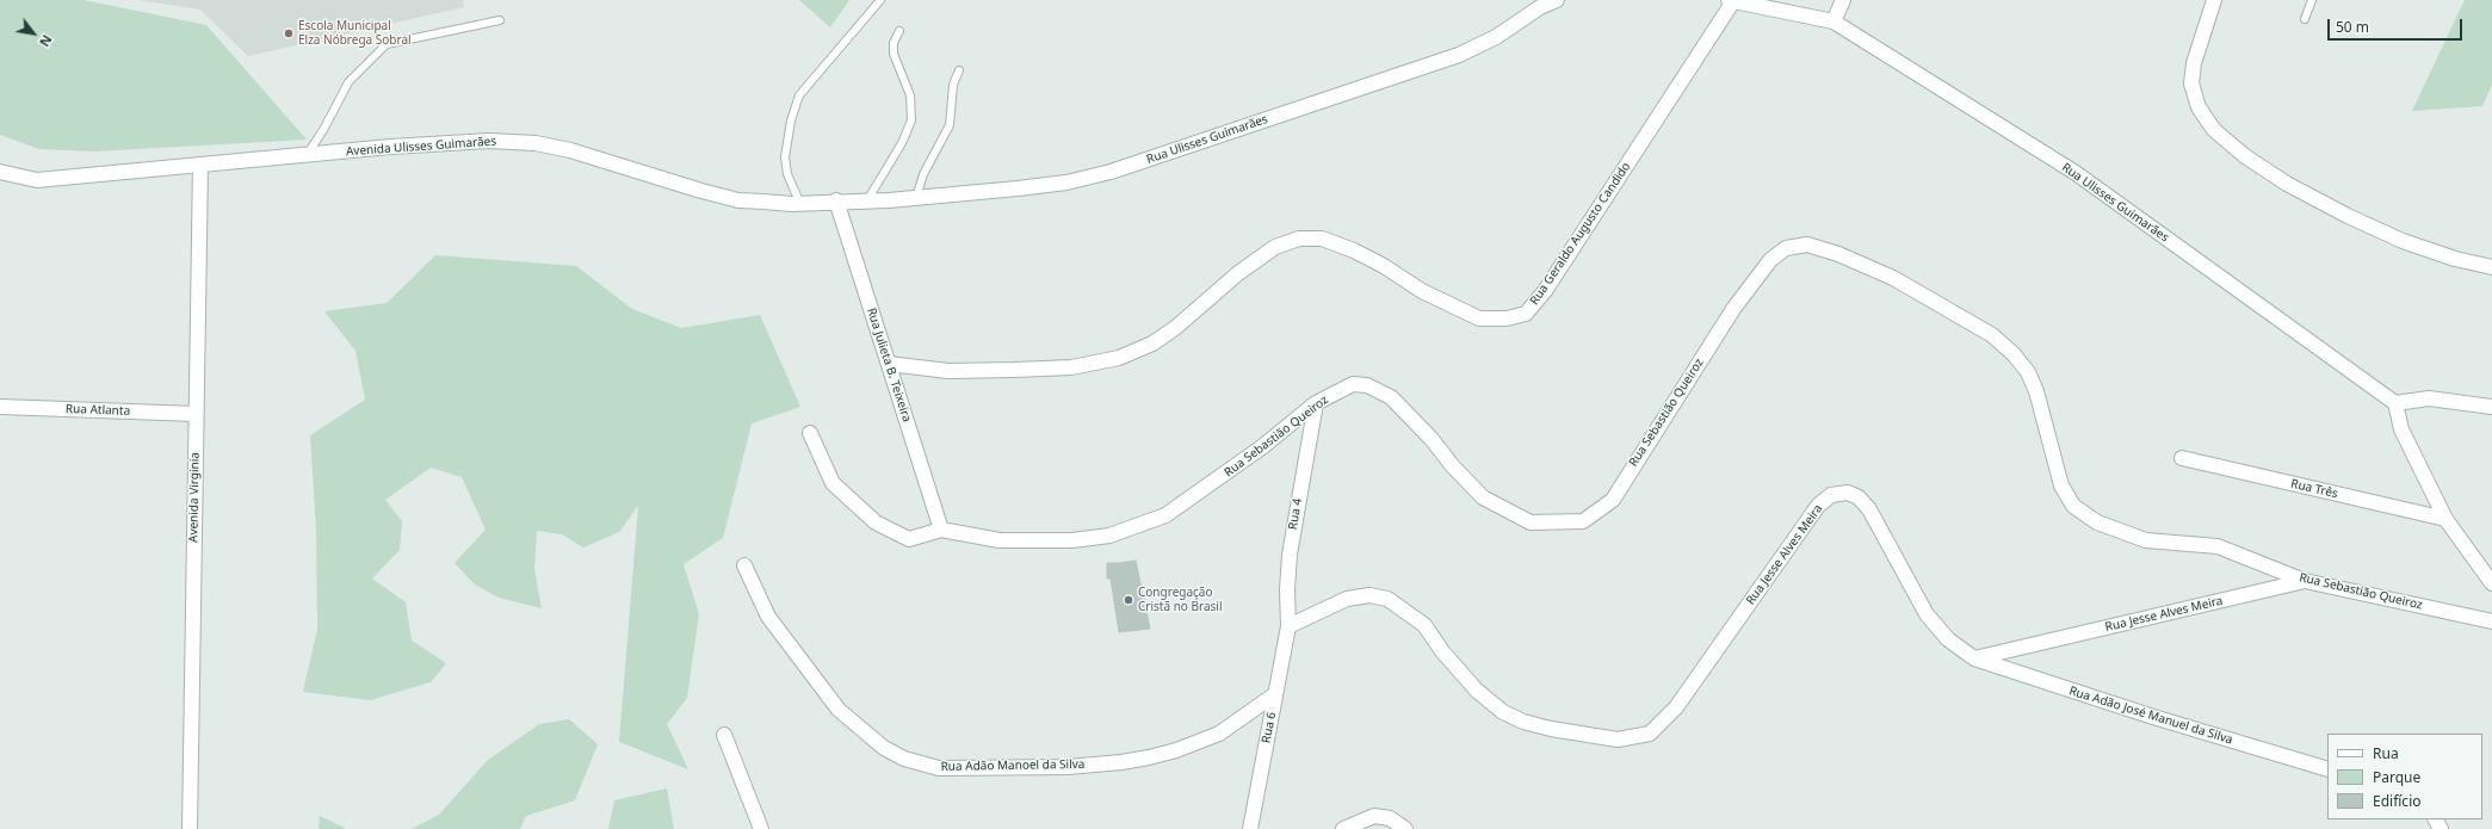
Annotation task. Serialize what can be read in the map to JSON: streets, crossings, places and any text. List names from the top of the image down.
{
  "streets": {
    "street": [
      "Rua Ulisses Guimarães",
      "Avenida Ulisses Guimarães",
      "Rua Geraldo Augusto Candido",
      "Rua Julieta B. Teixeira",
      "Rua Atlanta",
      "Rua Sebastião Queiroz",
      "Rua Três",
      "Avenida Virginia",
      "Rua 4",
      "Rua Jesse Alves Meira",
      "Rua Adão José Manuel da Silva",
      "Rua 6",
      "Rua Adão Manoel da Silva"
    ]
  },
  "crossings": [
    ["Rua Ulisses Guimarães", "Avenida Ulisses Guimarães"],
    ["Rua Ulisses Guimarães", "Rua Geraldo Augusto Candido"],
    ["Rua Ulisses Guimarães", "Rua Julieta B. Teixeira"],
    ["Avenida Ulisses Guimarães", "Rua Julieta B. Teixeira"],
    ["Avenida Ulisses Guimarães", "Avenida Virginia"],
    ["Rua Geraldo Augusto Candido", "Rua Julieta B. Teixeira"],
    ["Rua Julieta B. Teixeira", "Rua Sebastião Queiroz"],
    ["Rua Atlanta", "Avenida Virginia"],
    ["Rua Sebastião Queiroz", "Rua 4"],
    ["Rua Sebastião Queiroz", "Rua Jesse Alves Meira"],
    ["Rua 4", "Rua Jesse Alves Meira"],
    ["Rua 4", "Rua 6"],
    ["Rua Jesse Alves Meira", "Rua Adão José Manuel da Silva"],
    ["Rua Jesse Alves Meira", "Rua 6"],
    ["Rua 6", "Rua Adão Manoel da Silva"]
  ],
  "places": ["Escola Municipal Elza Nóbrega Sobral", "Congregação Cristã no Brasil"],
  "legend": ["Rua", "Parque", "Edifício"],
  "scale_bar": "50 m",
  "north": "bottom right"
}
